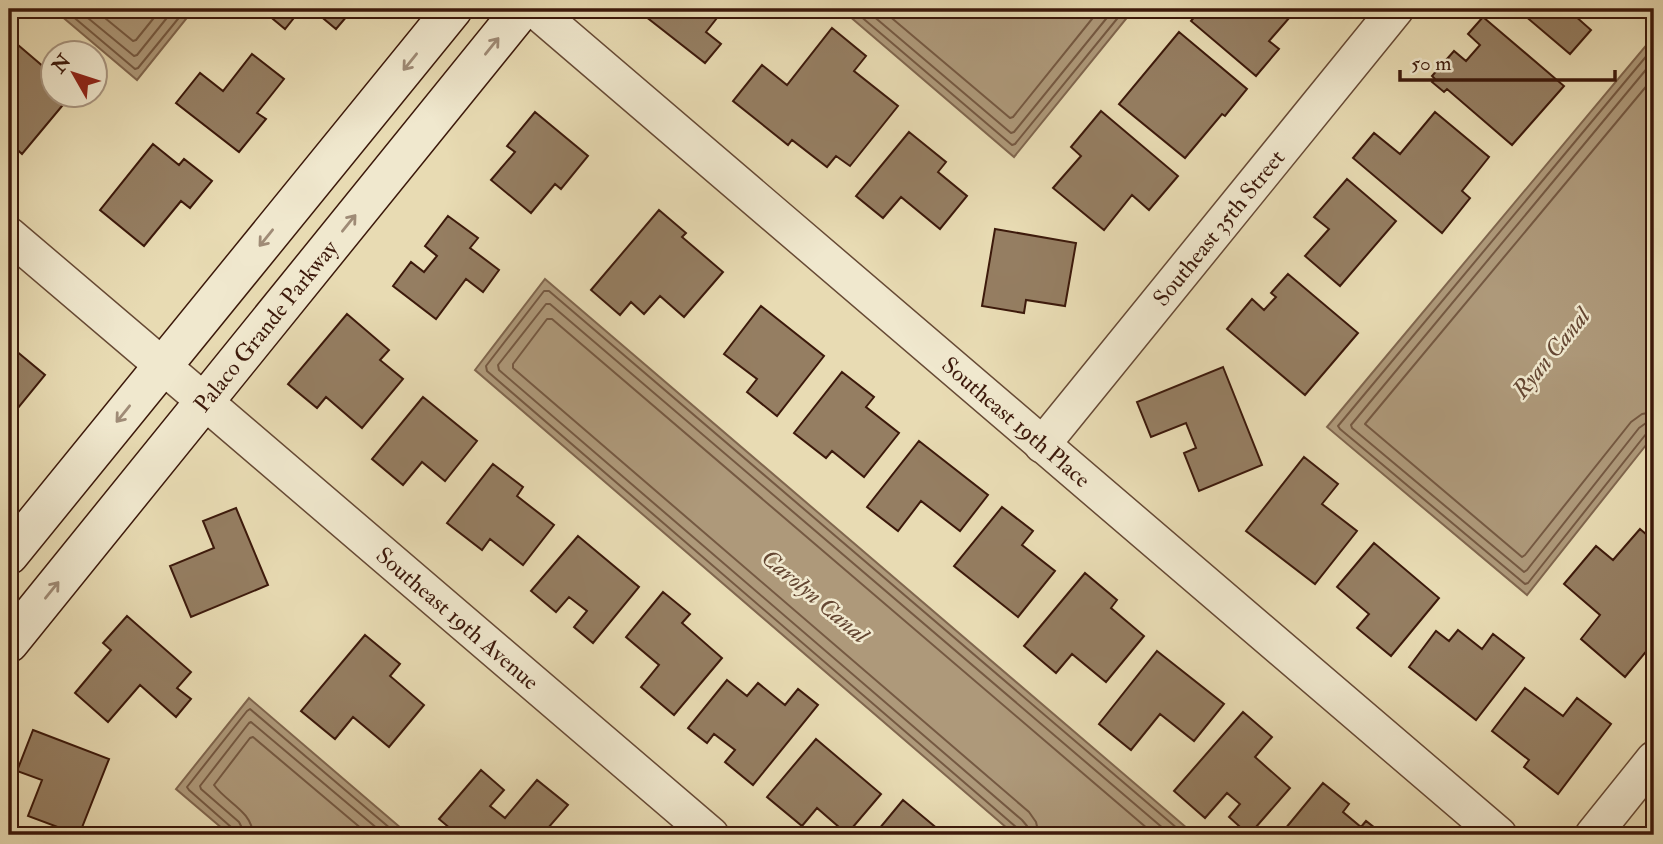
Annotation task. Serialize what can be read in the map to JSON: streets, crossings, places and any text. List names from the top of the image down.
{
  "streets": {
    "street": [
      "Southeast 35th Street",
      "Palaco Grande Parkway",
      "Southeast 19th Place",
      "Southeast 19th Avenue"
    ]
  },
  "crossings": [
    ["Southeast 35th Street", "Southeast 19th Place"],
    ["Palaco Grande Parkway", "Southeast 19th Avenue"]
  ],
  "water": ["Ryan Canal", "Carolyn Canal"],
  "scale_bar": "50 m",
  "north": "top left"
}
